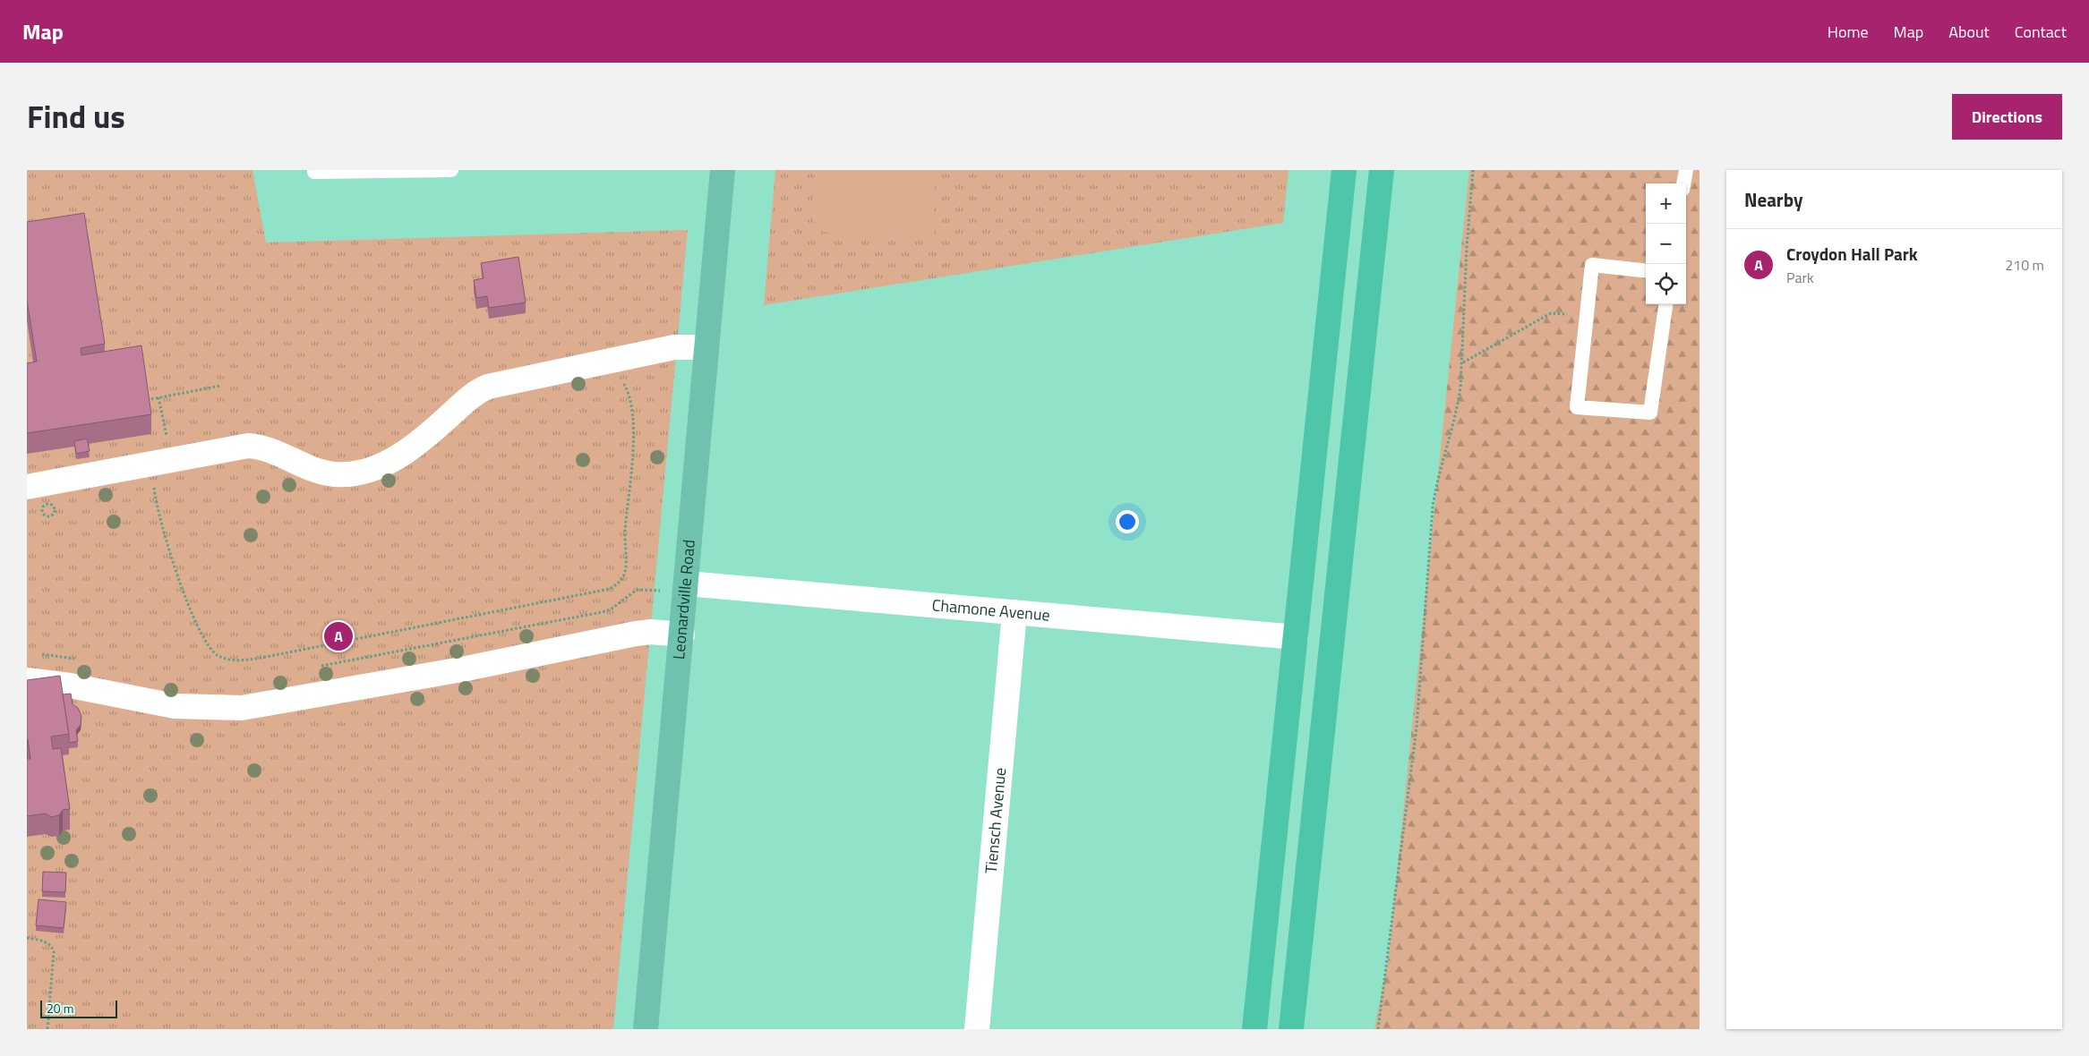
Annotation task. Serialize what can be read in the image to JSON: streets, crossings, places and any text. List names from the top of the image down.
{
  "streets": {
    "main road": ["Leonardville Road"],
    "street": ["Chamone Avenue", "Tiensch Avenue"]
  },
  "crossings": [
    ["Leonardville Road", "Chamone Avenue"],
    ["Chamone Avenue", "Tiensch Avenue"]
  ],
  "scale_bar": "20 m",
  "page": {
    "header": "Map",
    "nav": [
      "Home",
      "Map",
      "About",
      "Contact"
    ],
    "title": "Find us",
    "buttons": "Directions",
    "heading": "Nearby",
    "map_buttons": ["+", "−"],
    "list": [
      {
        "mark": "A",
        "name": "Croydon Hall Park",
        "note": "Park",
        "value": "210 m"
      }
    ],
    "pins": "A",
    "scale": "20 m"
  }
}
